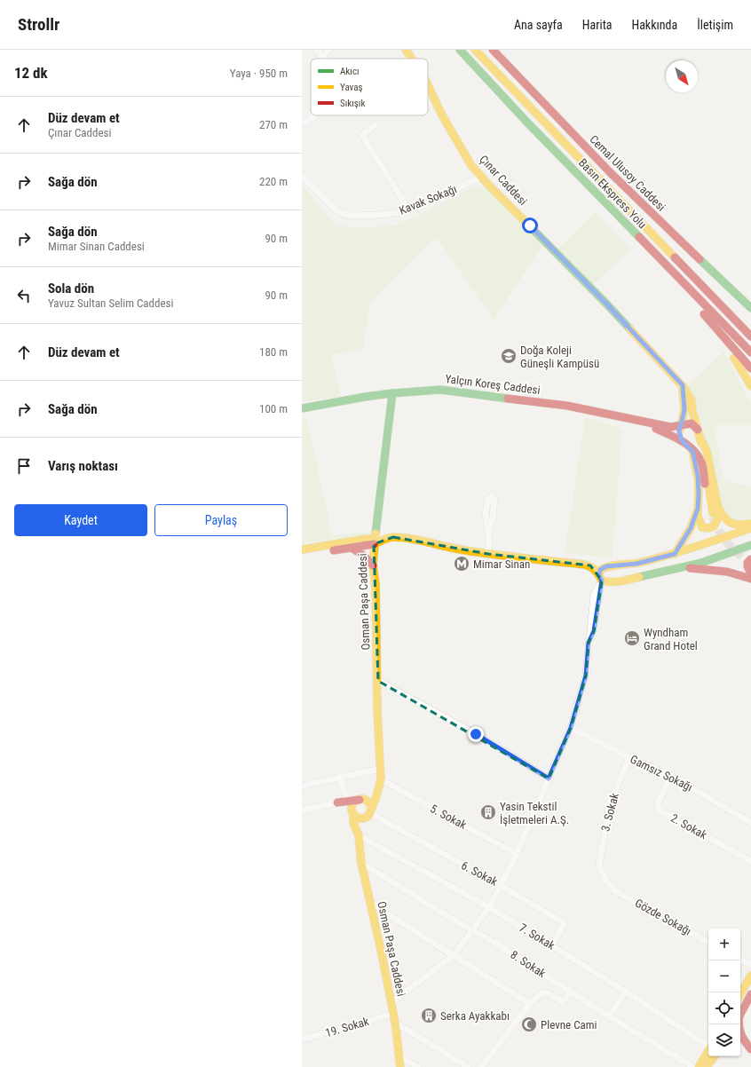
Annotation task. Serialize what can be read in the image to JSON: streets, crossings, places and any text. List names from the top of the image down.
{
  "streets": {
    "main road": [
      "Cemal Ulusoy Caddesi",
      "Çınar Caddesi",
      "Basın Ekspress Yolu",
      "Yalçın Koreş Caddesi",
      "Osman Paşa Caddesi"
    ],
    "street": [
      "Kavak Sokağı",
      "Gamsız Sokağı",
      "3. Sokak",
      "5. Sokak",
      "2. Sokak",
      "6. Sokak",
      "Gözde Sokağı",
      "7. Sokak",
      "8. Sokak",
      "19. Sokak"
    ]
  },
  "crossings": [
    ["Çınar Caddesi", "Kavak Sokağı"],
    ["Çınar Caddesi", "Yalçın Koreş Caddesi"],
    ["Yalçın Koreş Caddesi", "Osman Paşa Caddesi"],
    ["Osman Paşa Caddesi", "5. Sokak"],
    ["Osman Paşa Caddesi", "6. Sokak"],
    ["Osman Paşa Caddesi", "7. Sokak"],
    ["Osman Paşa Caddesi", "8. Sokak"],
    ["Osman Paşa Caddesi", "19. Sokak"],
    ["Gamsız Sokağı", "3. Sokak"],
    ["Gamsız Sokağı", "2. Sokak"],
    ["3. Sokak", "Gözde Sokağı"],
    ["6. Sokak", "7. Sokak"]
  ],
  "places": {
    "school or university": ["Doğa Koleji Güneşli Kampüsü"],
    "metro station": ["Mimar Sinan"],
    "hotel": ["Wyndham Grand Hotel"],
    "building": ["Yasin Tekstil İşletmeleri A.Ş.", "Serka Ayakkabı"],
    "mosque": ["Plevne Cami"]
  },
  "legend": ["Akıcı", "Yavaş", "Sıkışık"],
  "north": "bottom right",
  "page": {
    "header": "Strollr",
    "nav": [
      "Ana sayfa",
      "Harita",
      "Hakkında",
      "İletişim"
    ],
    "heading": ["12 dk", "Yaya · 950 m"],
    "list": [
      ["Düz devam et", "Çınar Caddesi", "270 m"],
      ["Sağa dön", "220 m"],
      ["Sağa dön", "Mimar Sinan Caddesi", "90 m"],
      ["Sola dön", "Yavuz Sultan Selim Caddesi", "90 m"],
      ["Düz devam et", "180 m"],
      ["Sağa dön", "100 m"],
      "Varış noktası"
    ],
    "buttons": ["Kaydet", "Paylaş"],
    "map_buttons": ["+", "−"]
  }
}
